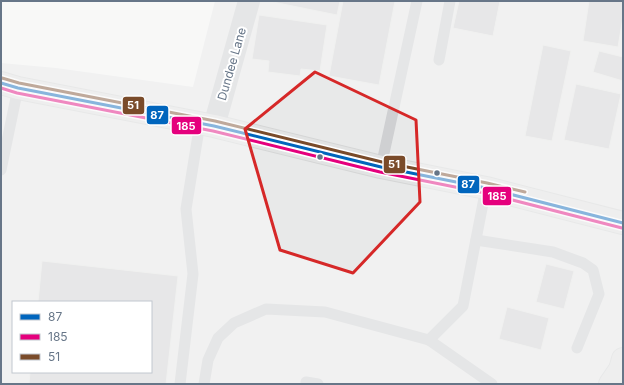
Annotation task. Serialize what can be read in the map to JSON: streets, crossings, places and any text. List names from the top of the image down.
{
  "streets": {
    "street": ["Dundee Lane"]
  },
  "lines": ["transit line 51", "transit line 87", "transit line 185"],
  "legend": ["87", "185", "51"]
}
